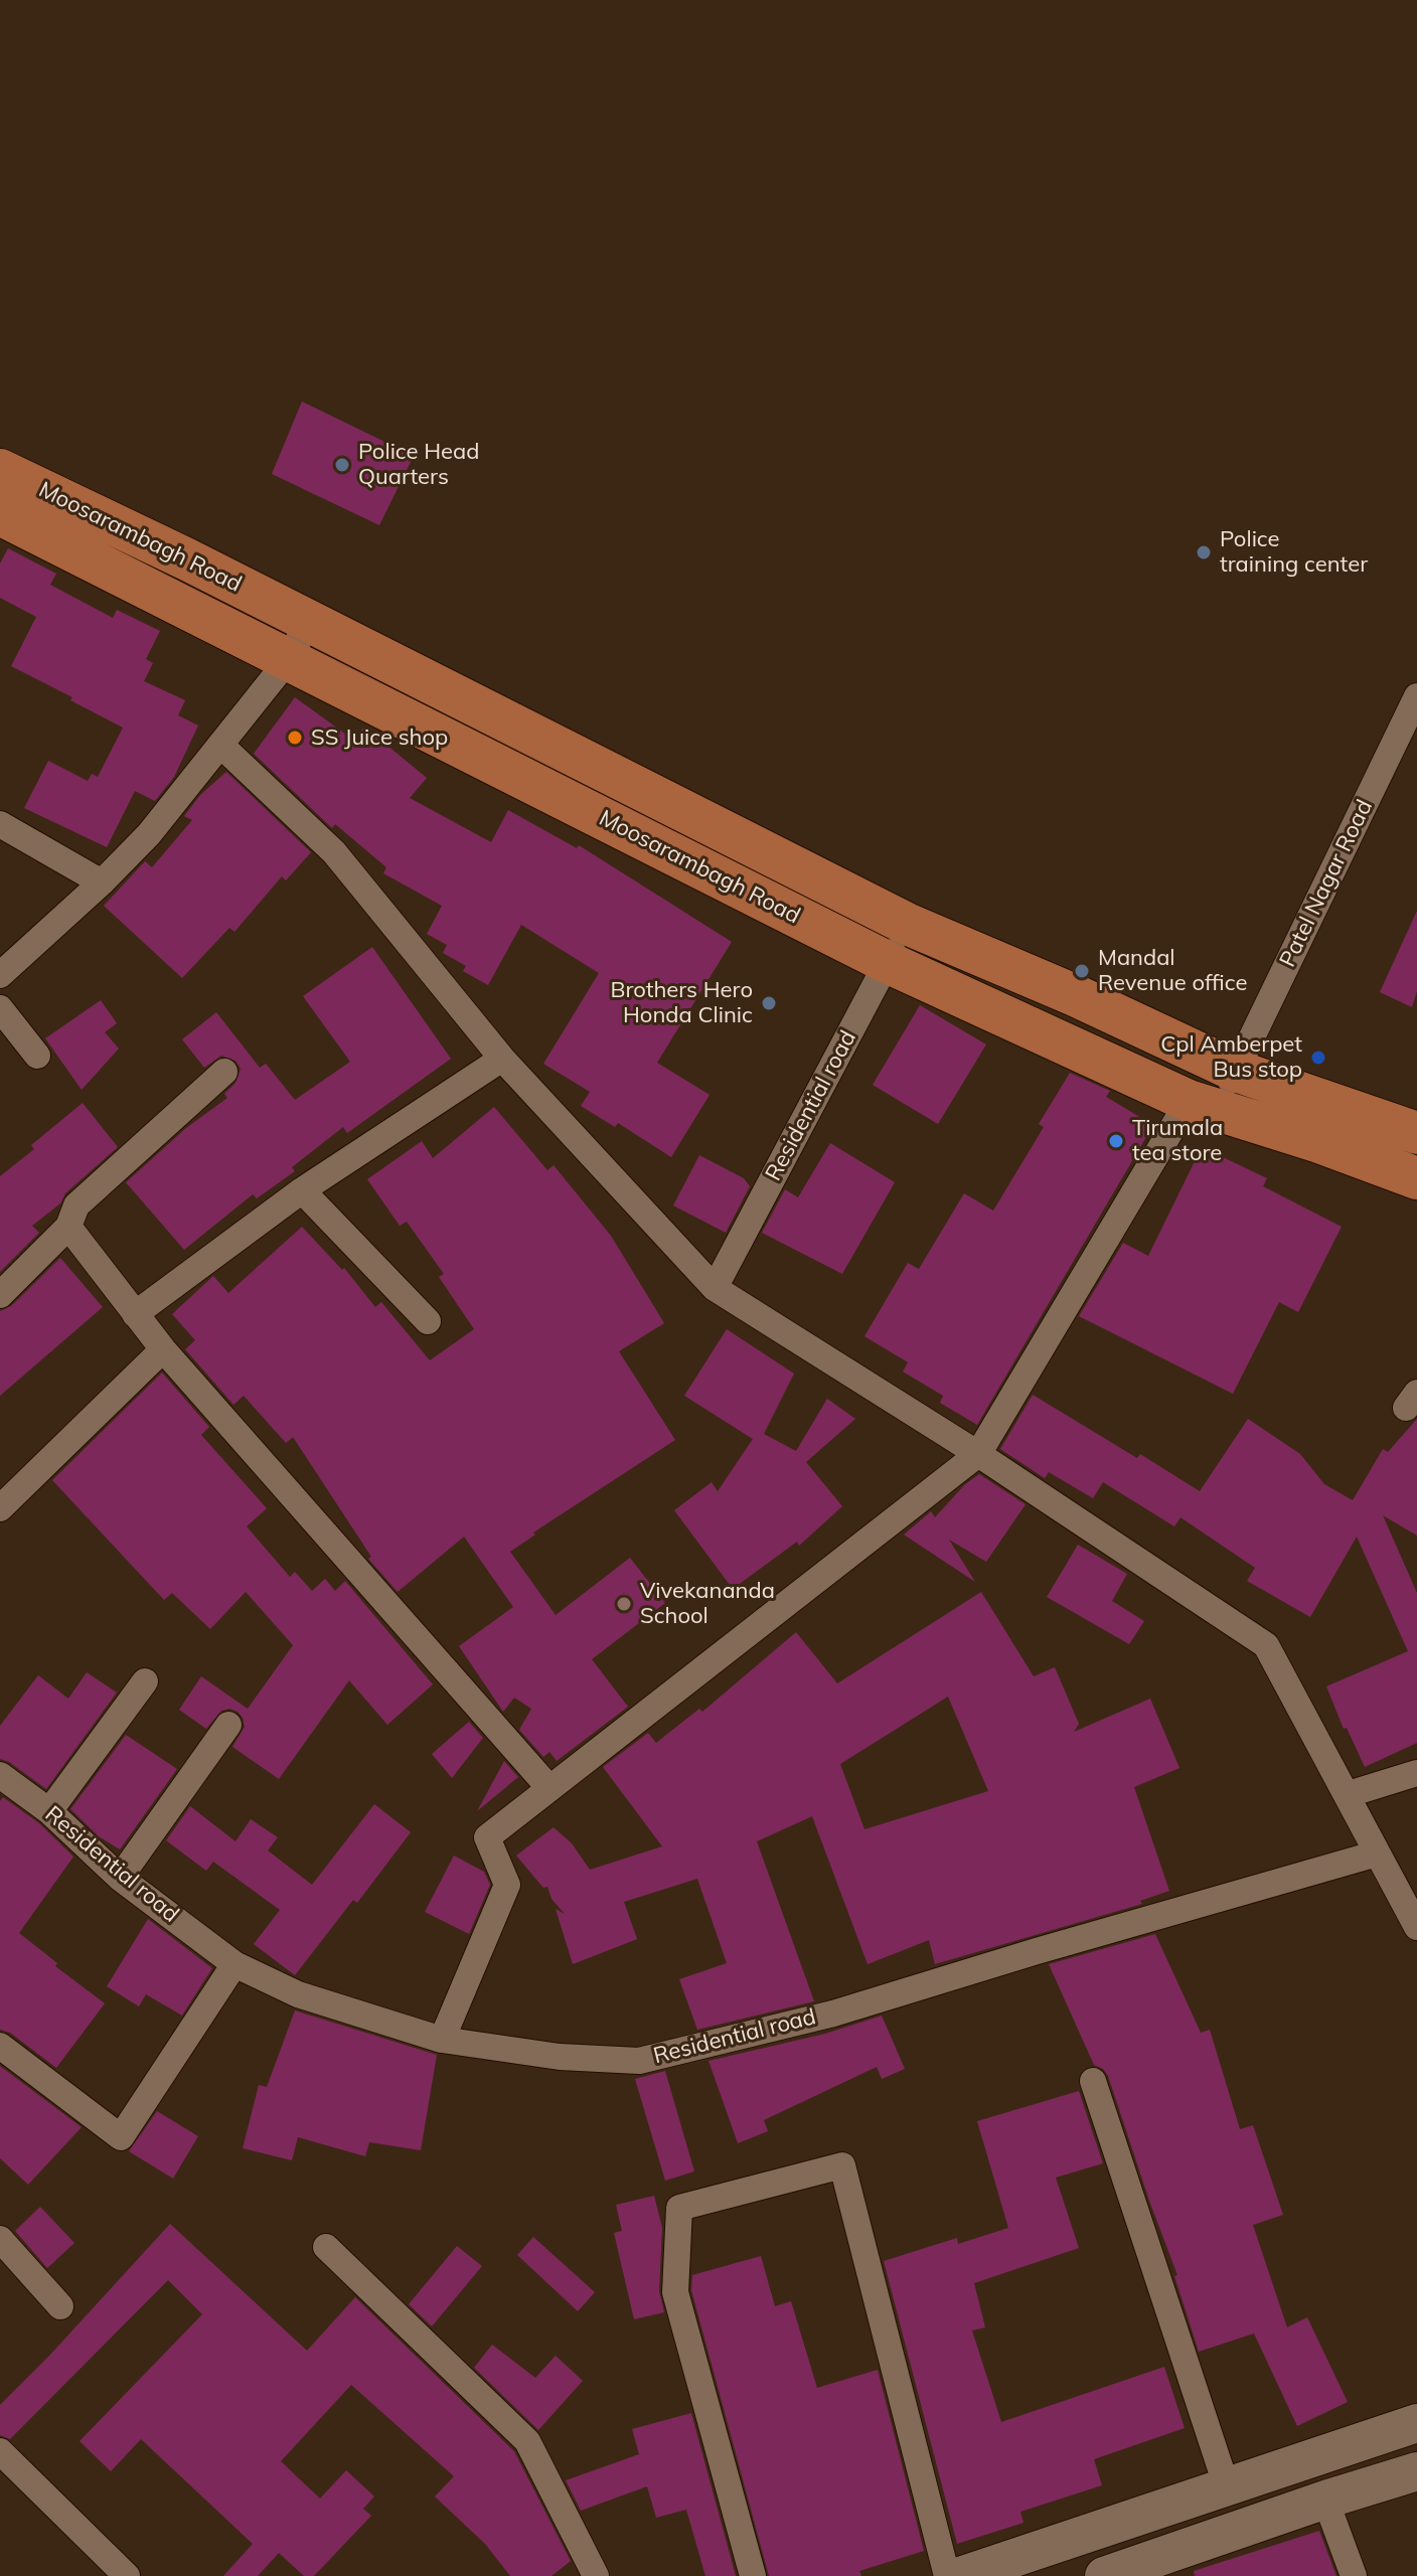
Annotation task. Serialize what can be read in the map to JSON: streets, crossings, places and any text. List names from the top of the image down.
{
  "streets": {
    "main road": ["Moosarambagh Road"],
    "street": ["Patel Nagar Road", "Residential road"]
  },
  "crossings": [
    ["Moosarambagh Road", "Patel Nagar Road"],
    ["Moosarambagh Road", "Residential road"]
  ],
  "places": [
    "Police Head Quarters",
    "Police training center",
    "SS Juice shop",
    "Mandal Revenue office",
    "Brothers Hero Honda Clinic",
    "Cpl Amberpet Bus stop",
    "Tirumala tea store",
    "Vivekananda School"
  ]
}
